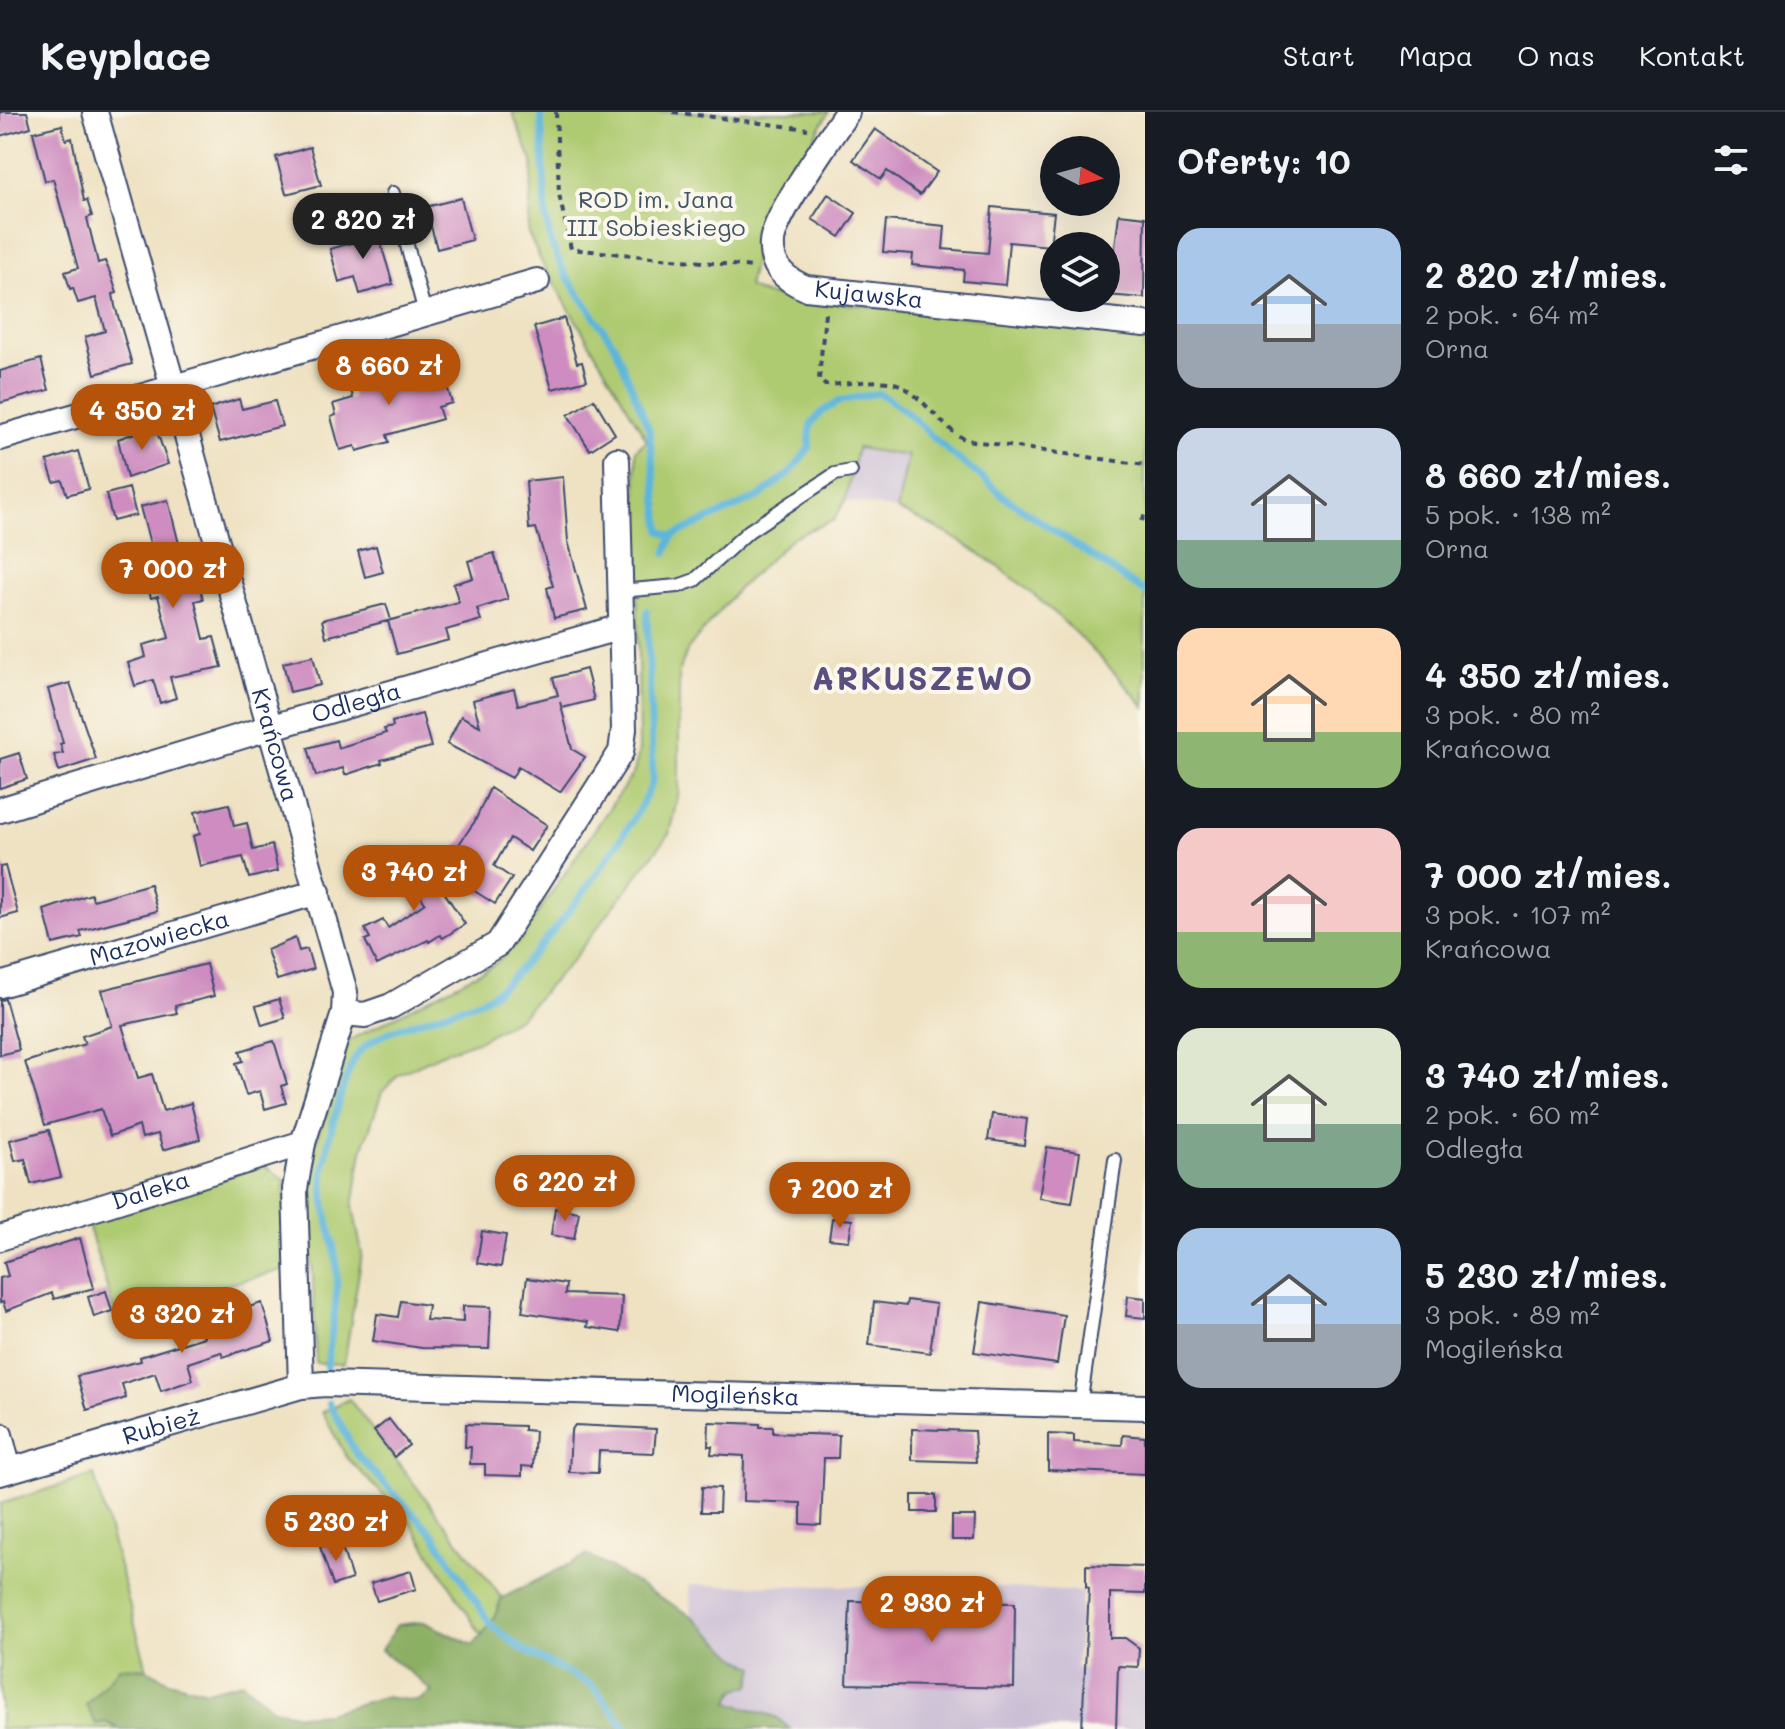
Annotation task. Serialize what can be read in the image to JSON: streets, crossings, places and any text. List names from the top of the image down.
{
  "streets": {
    "street": [
      "Kujawska",
      "Odległa",
      "Krańcowa",
      "Mazowiecka",
      "Daleka",
      "Mogileńska",
      "Rubież"
    ]
  },
  "crossings": [
    ["Odległa", "Krańcowa"],
    ["Krańcowa", "Mazowiecka"],
    ["Krańcowa", "Daleka"],
    ["Krańcowa", "Mogileńska"],
    ["Krańcowa", "Rubież"],
    ["Mogileńska", "Rubież"]
  ],
  "districts": ["ARKUSZEWO"],
  "parks": ["ROD im. Jana III Sobieskiego"],
  "north": "right",
  "page": {
    "header": "Keyplace",
    "nav": [
      "Start",
      "Mapa",
      "O nas",
      "Kontakt"
    ],
    "heading": "Oferty: 10",
    "price": [
      "2 820 zł",
      "8 660 zł",
      "4 350 zł",
      "7 000 zł",
      "3 740 zł",
      "6 220 zł",
      "7 200 zł",
      "3 320 zł",
      "5 230 zł",
      "2 930 zł"
    ],
    "list": [
      {
        "name": "2 820 zł/mies.",
        "note": "2 pok. · 64 m² · Orna"
      },
      {
        "name": "8 660 zł/mies.",
        "note": "5 pok. · 138 m² · Orna"
      },
      {
        "name": "4 350 zł/mies.",
        "note": "3 pok. · 80 m² · Krańcowa"
      },
      {
        "name": "7 000 zł/mies.",
        "note": "3 pok. · 107 m² · Krańcowa"
      },
      {
        "name": "3 740 zł/mies.",
        "note": "2 pok. · 60 m² · Odległa"
      },
      {
        "name": "5 230 zł/mies.",
        "note": "3 pok. · 89 m² · Mogileńska"
      }
    ]
  }
}
